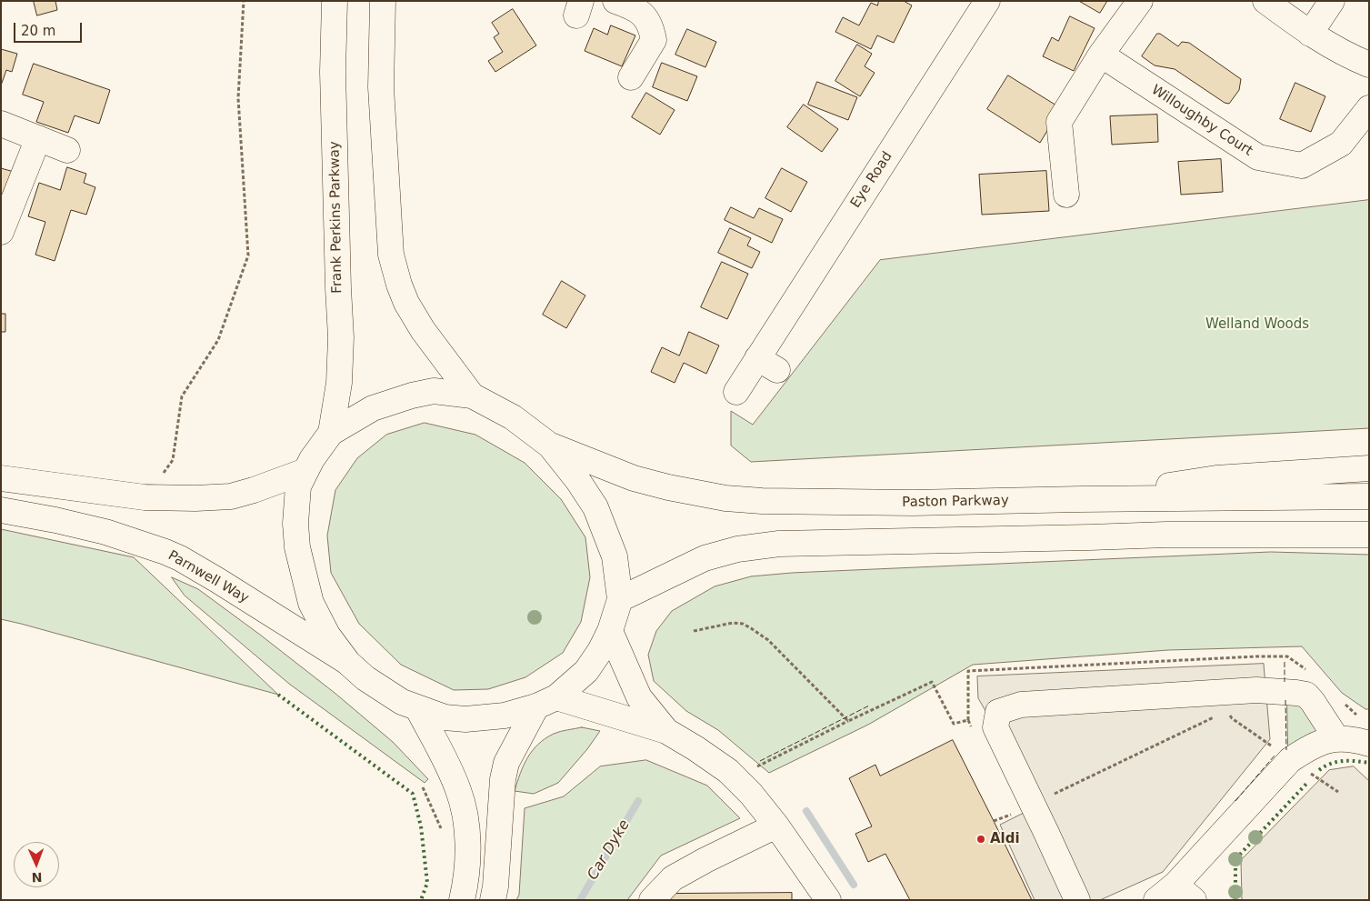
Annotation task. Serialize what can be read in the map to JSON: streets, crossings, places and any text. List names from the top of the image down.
{
  "streets": {
    "main road": [
      "Willoughby Court",
      "Eye Road",
      "Frank Perkins Parkway",
      "Paston Parkway",
      "Parnwell Way"
    ]
  },
  "water": ["Car Dyke"],
  "parks": ["Welland Woods"],
  "places": ["Aldi"],
  "scale_bar": "20 m",
  "north": "bottom"
}
